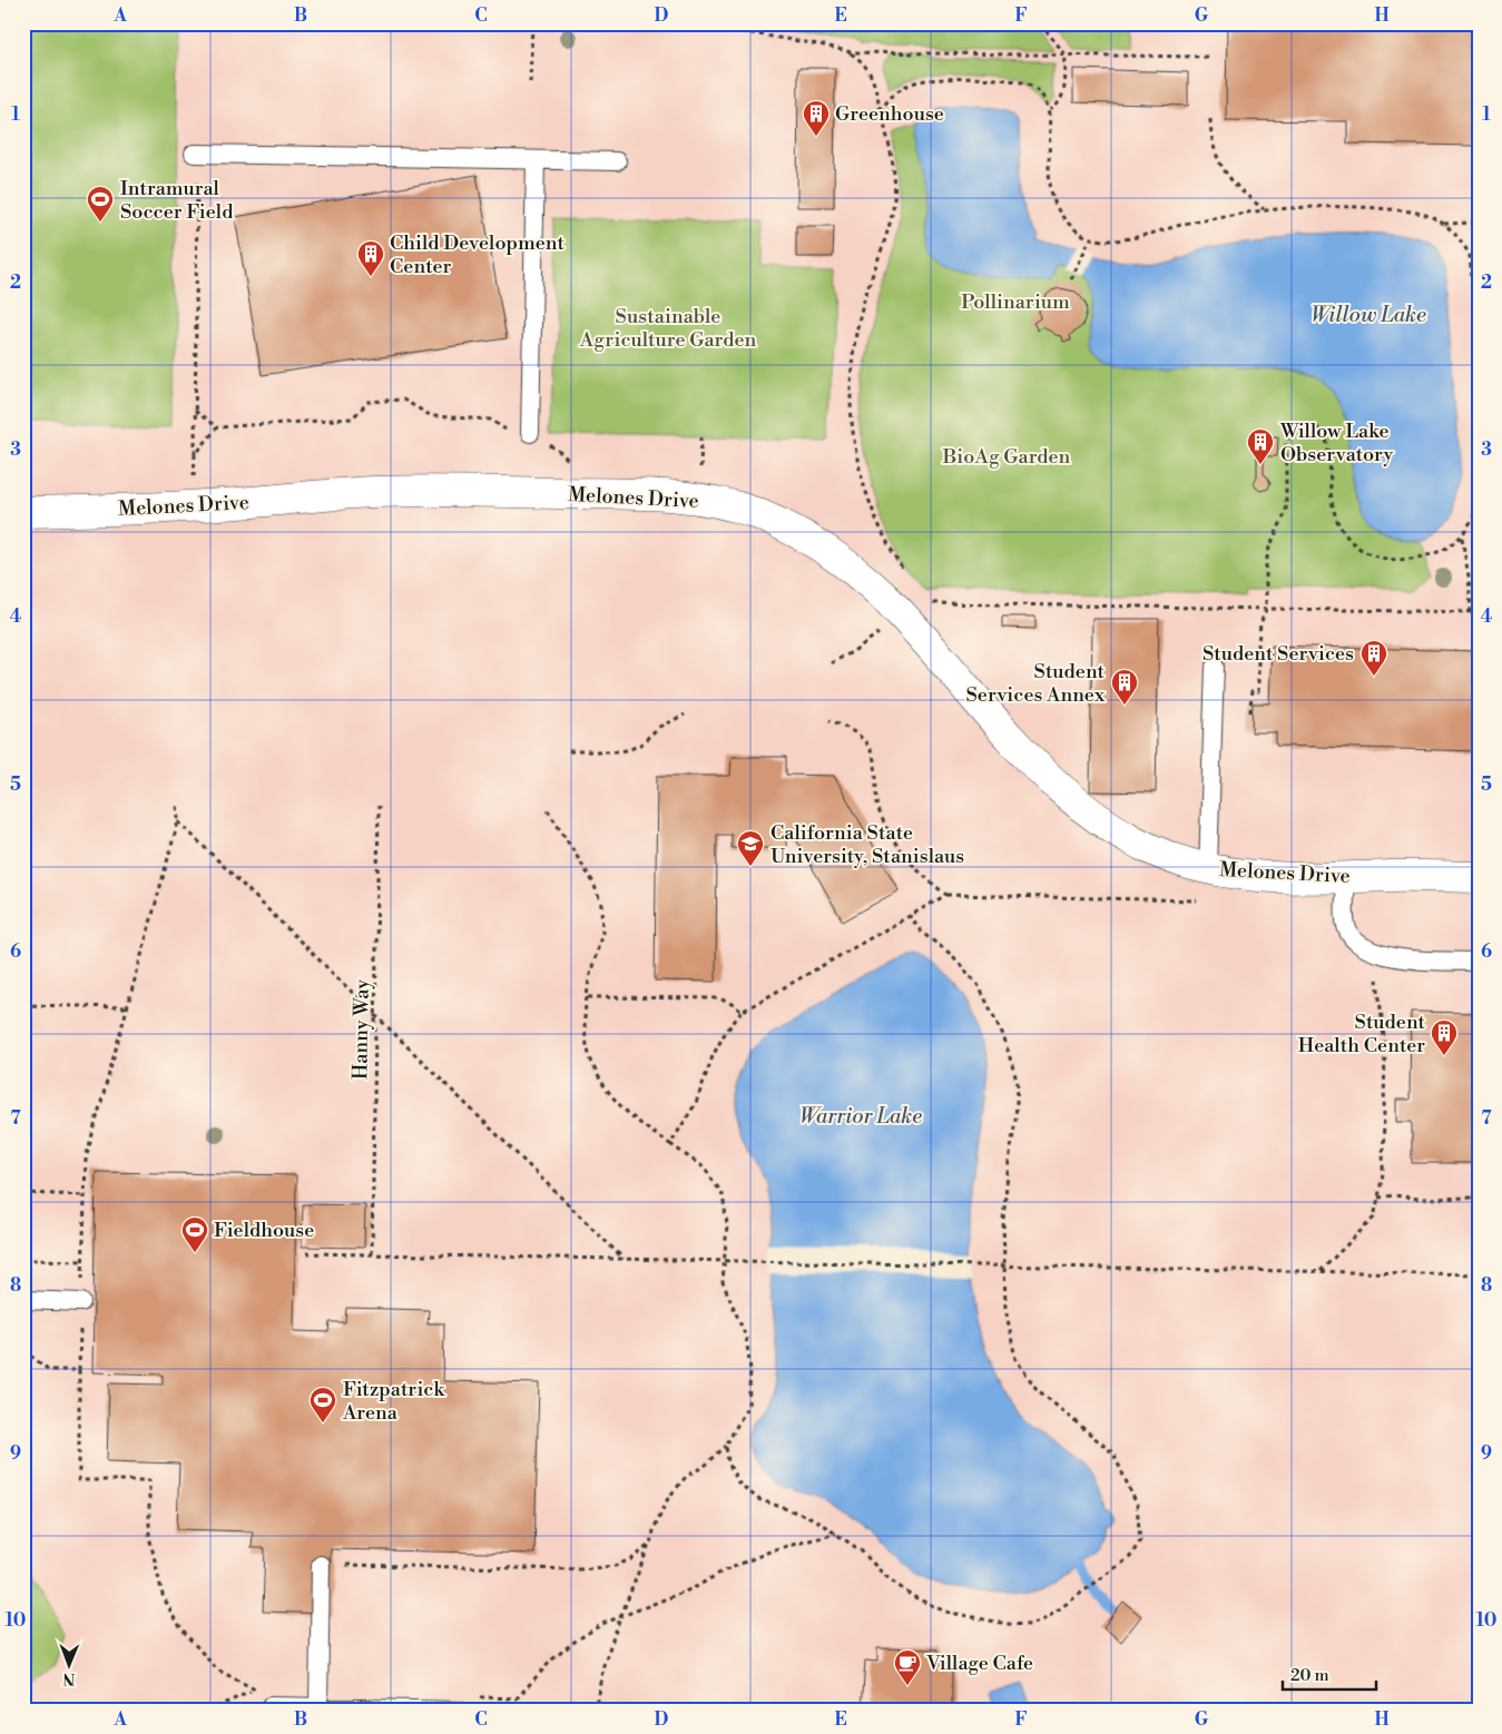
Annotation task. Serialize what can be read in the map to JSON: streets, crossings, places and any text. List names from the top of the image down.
{
  "streets": {
    "street": ["Melones Drive"],
    "path": ["Hanny Way"]
  },
  "water": ["Willow Lake", "Warrior Lake"],
  "parks": ["Pollinarium", "Sustainable Agriculture Garden", "BioAg Garden"],
  "places": {
    "building": [
      "Greenhouse",
      "Child Development Center",
      "Willow Lake Observatory",
      "Student Services",
      "Student Services Annex",
      "Student Health Center"
    ],
    "sports": ["Intramural Soccer Field", "Fieldhouse", "Fitzpatrick Arena"],
    "school or university": ["California State University, Stanislaus"],
    "cafe": ["Village Cafe"]
  },
  "scale_bar": "20 m",
  "north": "bottom",
  "grid": {
    "columns": [
      "A",
      "B",
      "C",
      "D",
      "E",
      "F",
      "G",
      "H"
    ],
    "rows": [
      "1",
      "2",
      "3",
      "4",
      "5",
      "6",
      "7",
      "8",
      "9",
      "10"
    ]
  }
}
